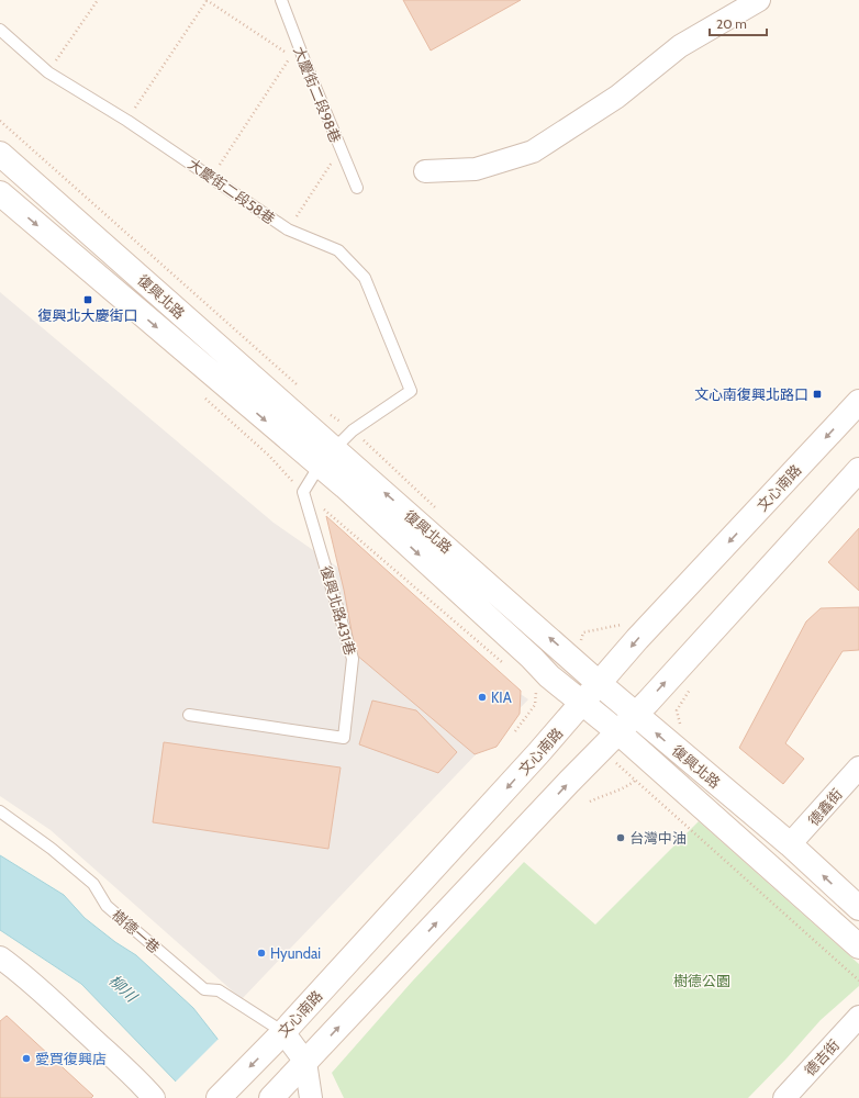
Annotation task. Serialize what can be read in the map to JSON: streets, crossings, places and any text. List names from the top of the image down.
{
  "streets": {
    "street": [
      "復興北路",
      "文心南路",
      "德鑫街",
      "德吉街"
    ],
    "lane": [
      "大慶街二段98巷",
      "大慶街二段58巷",
      "復興北路431巷",
      "樹德一巷"
    ]
  },
  "crossings": [
    ["大慶街二段58巷", "復興北路"],
    ["復興北路", "文心南路"],
    ["復興北路", "德鑫街"],
    ["文心南路", "樹德一巷"]
  ],
  "water": ["柳川"],
  "parks": ["樹德公園"],
  "places": {
    "transit": ["復興北大慶街口", "文心南復興北路口"],
    "other": [
      "KIA",
      "台灣中油",
      "Hyundai",
      "愛買復興店"
    ]
  },
  "scale_bar": "20 m"
}
